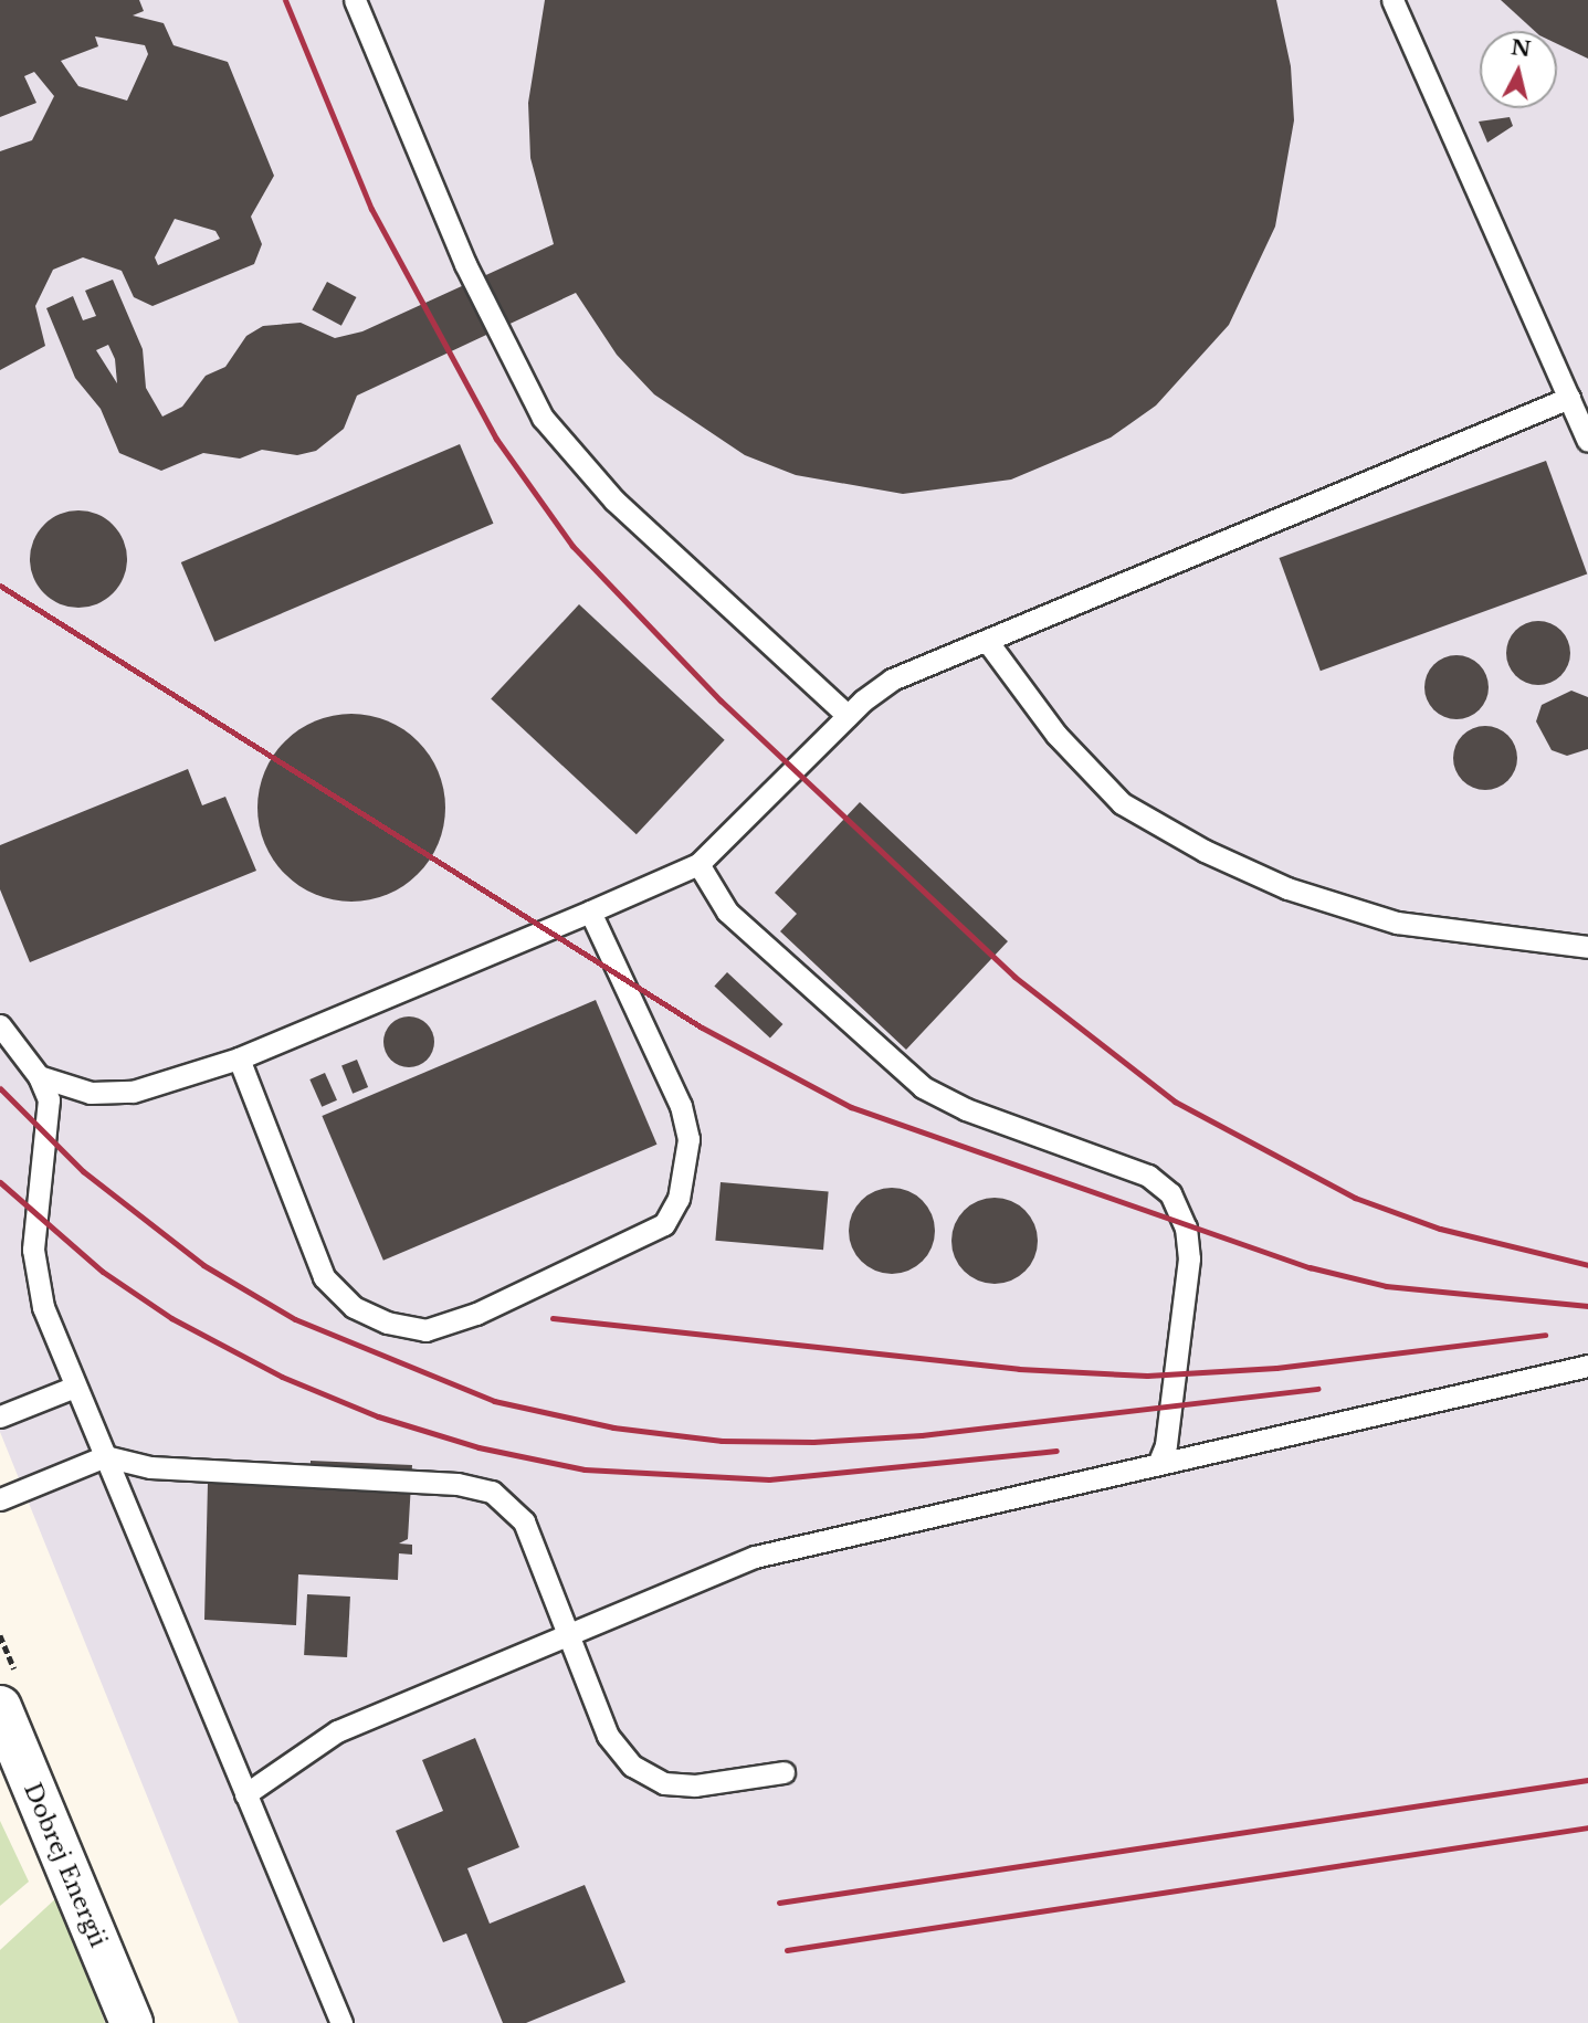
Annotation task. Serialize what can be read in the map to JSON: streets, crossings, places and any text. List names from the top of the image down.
{
  "streets": {
    "street": ["Dobrej Energii"]
  },
  "north": "top"
}
